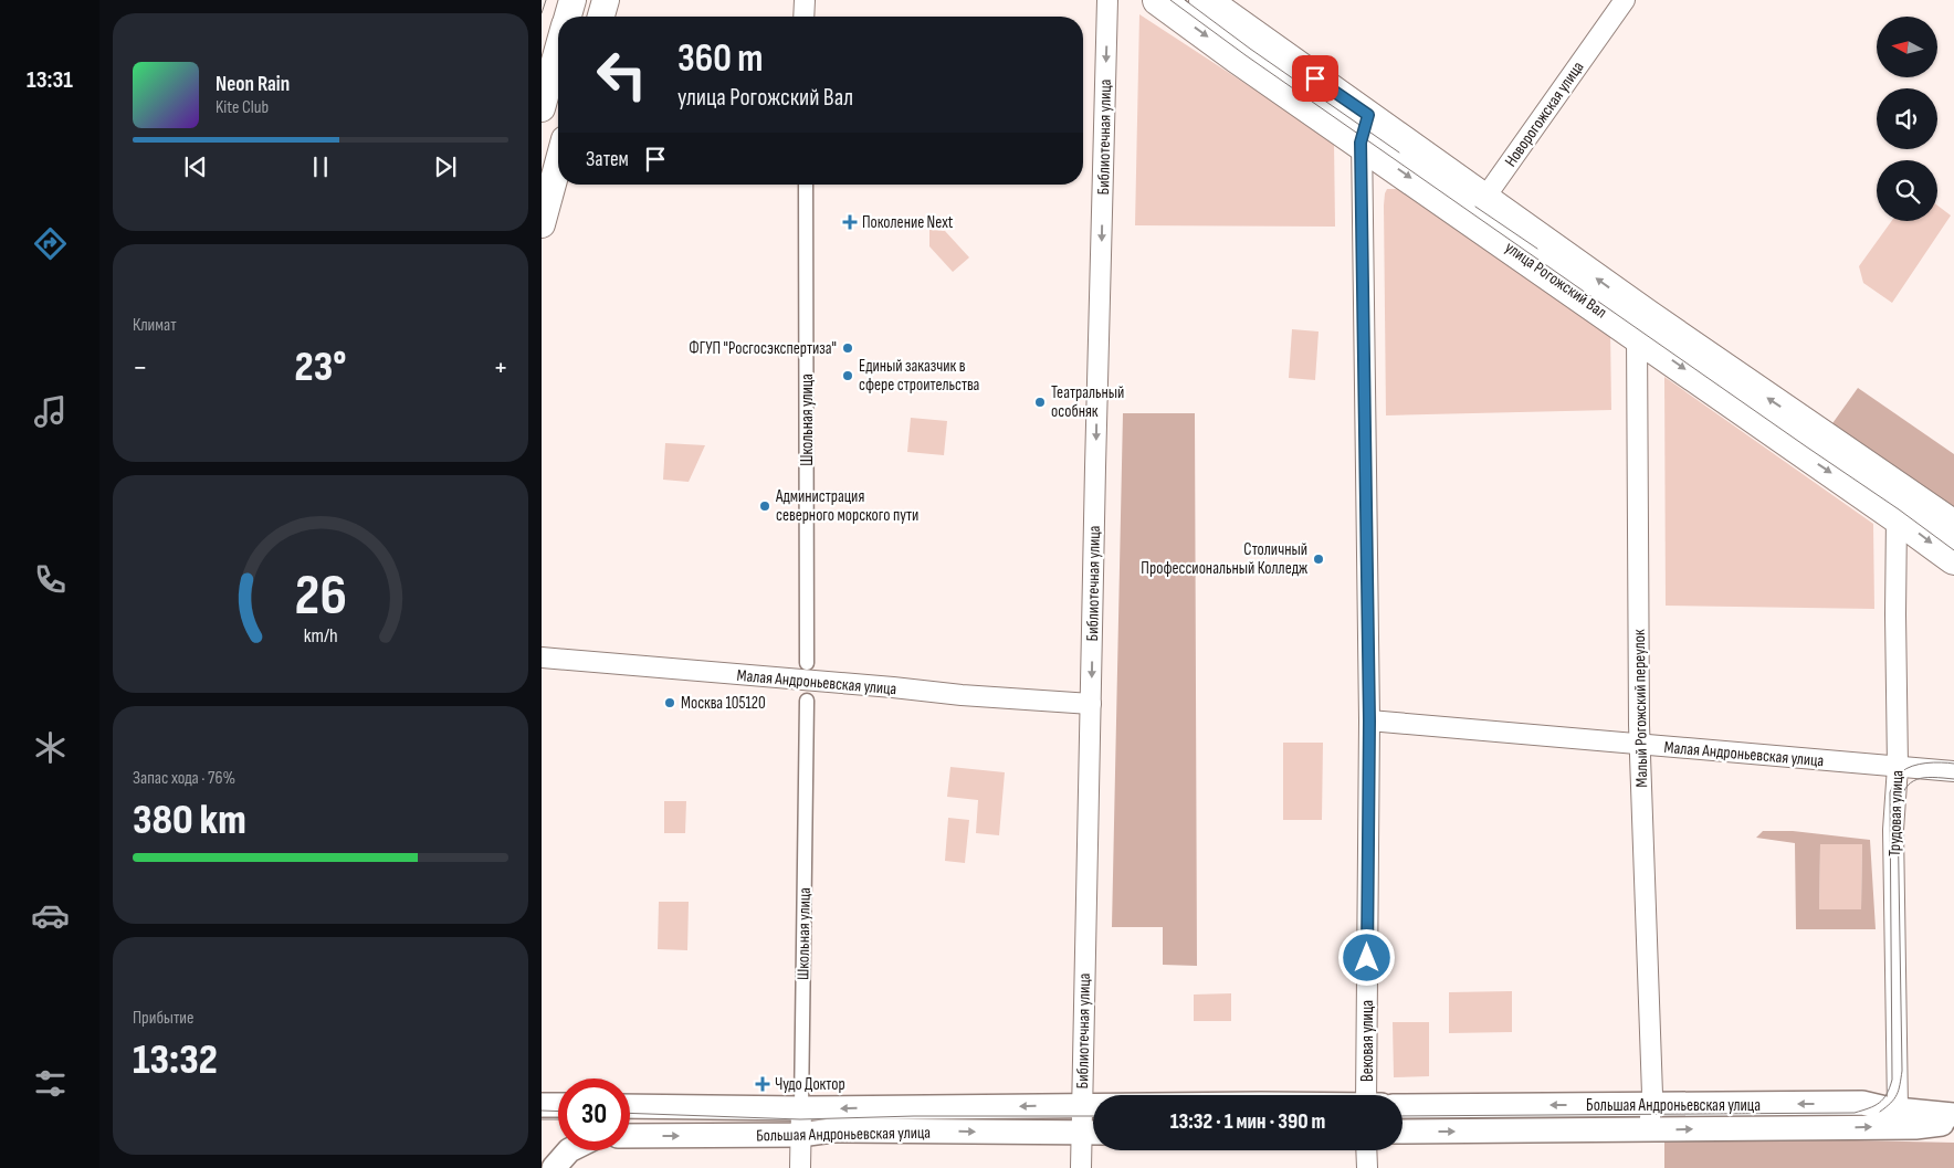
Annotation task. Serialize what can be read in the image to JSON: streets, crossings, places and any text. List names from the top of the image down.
{
  "streets": {
    "main road": ["улица Рогожский Вал"],
    "street": [
      "Новорогожская улица",
      "Библиотечная улица",
      "Школьная улица",
      "Малая Андроньевская улица",
      "Малый Рогожский переулок",
      "Трудовая улица",
      "Вековая улица",
      "Большая Андроньевская улица"
    ]
  },
  "crossings": [
    ["Новорогожская улица", "улица Рогожский Вал"],
    ["Библиотечная улица", "Малая Андроньевская улица"],
    ["Библиотечная улица", "Большая Андроньевская улица"],
    ["улица Рогожский Вал", "Малый Рогожский переулок"],
    ["улица Рогожский Вал", "Трудовая улица"],
    ["улица Рогожский Вал", "Вековая улица"],
    ["Школьная улица", "Большая Андроньевская улица"],
    ["Малая Андроньевская улица", "Малый Рогожский переулок"],
    ["Малая Андроньевская улица", "Трудовая улица"],
    ["Малая Андроньевская улица", "Вековая улица"],
    ["Малый Рогожский переулок", "Большая Андроньевская улица"],
    ["Трудовая улица", "Большая Андроньевская улица"]
  ],
  "one_way": ["Библиотечная улица"],
  "places": {
    "health": ["Поколение Next", "Чудо Доктор"],
    "other": [
      "ФГУП \"Росгосэкспертиза\"",
      "Единый заказчик в сфере строительства",
      "Театральный особняк",
      "Администрация северного морского пути",
      "Столичный Профессиональный Колледж",
      "Москва 105120"
    ]
  },
  "north": "left",
  "page": {
    "tabs": "13:31",
    "turn": ["360 m", "улица Рогожский Вал"],
    "song": ["Neon Rain", "Kite Club"],
    "then": "Затем",
    "tile": [
      "Климат",
      ["Запас хода · 76%", "380 km"],
      ["Прибытие", "13:32"]
    ],
    "heat": ["−", "23°", "+"],
    "limit": "30",
    "trip": "13:32 · 1 мин · 390 m",
    "gauge": ["26", "km/h"]
  }
}
